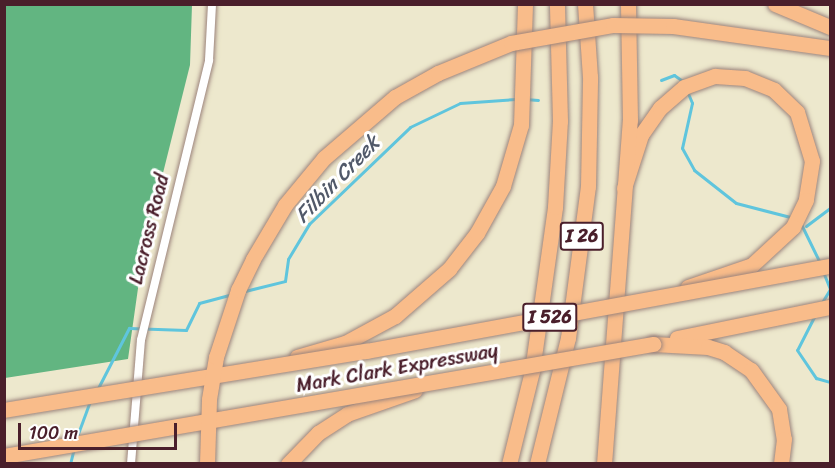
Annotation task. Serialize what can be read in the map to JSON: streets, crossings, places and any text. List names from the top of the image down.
{
  "streets": {
    "highway": ["I 26", "I 526", "Mark Clark Expressway"],
    "street": ["Lacross Road"]
  },
  "water": ["Filbin Creek"],
  "scale_bar": "100 m"
}
